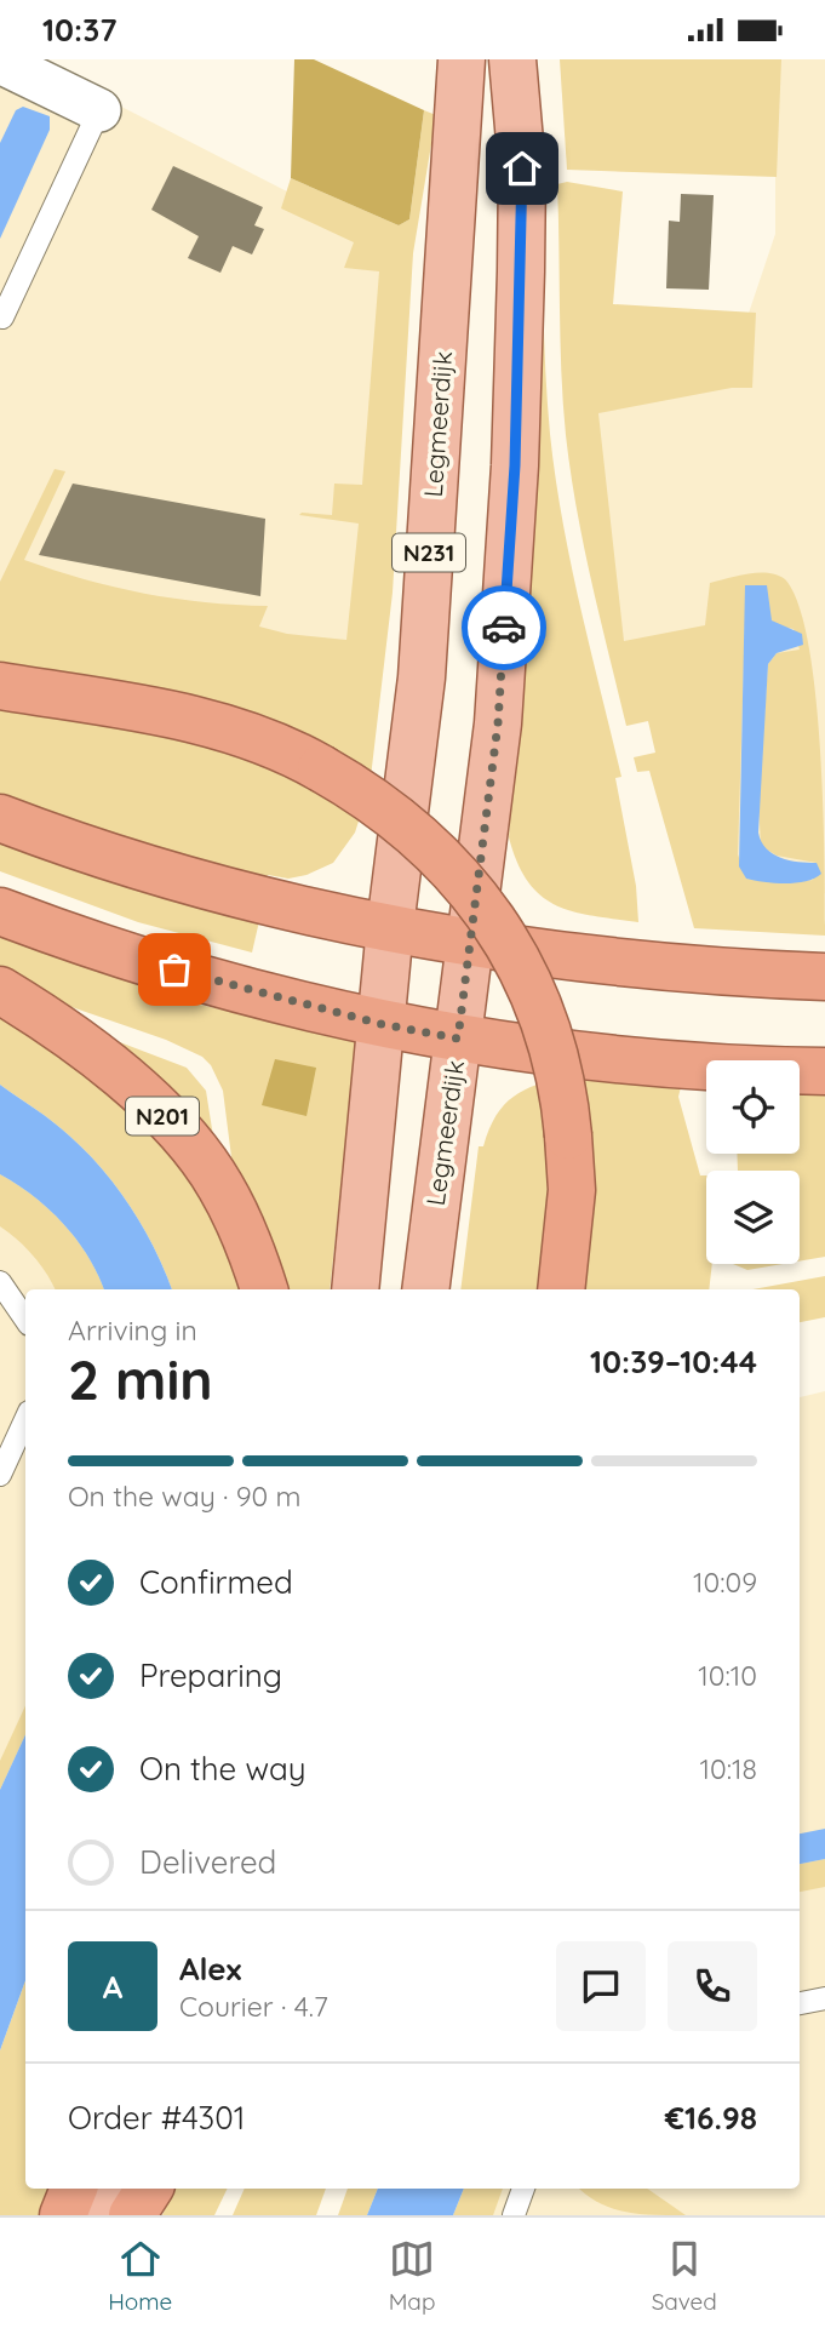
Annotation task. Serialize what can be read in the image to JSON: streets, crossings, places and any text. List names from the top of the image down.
{
  "streets": {
    "highway": ["N201"],
    "main road": ["Legmeerdijk", "N231"]
  },
  "page": {
    "status": "10:37",
    "heading": ["2 min", "Arriving in", "10:39–10:44"],
    "panel": [
      "Alex",
      "Courier · 4.7",
      "Order #4301",
      "€16.98"
    ],
    "bar": "On the way · 90 m",
    "list": [
      ["Confirmed", "10:09"],
      ["Preparing", "10:10"],
      ["On the way", "10:18"],
      "Delivered"
    ],
    "round": "A",
    "tabs": ["Home", "Map", "Saved"]
  }
}
